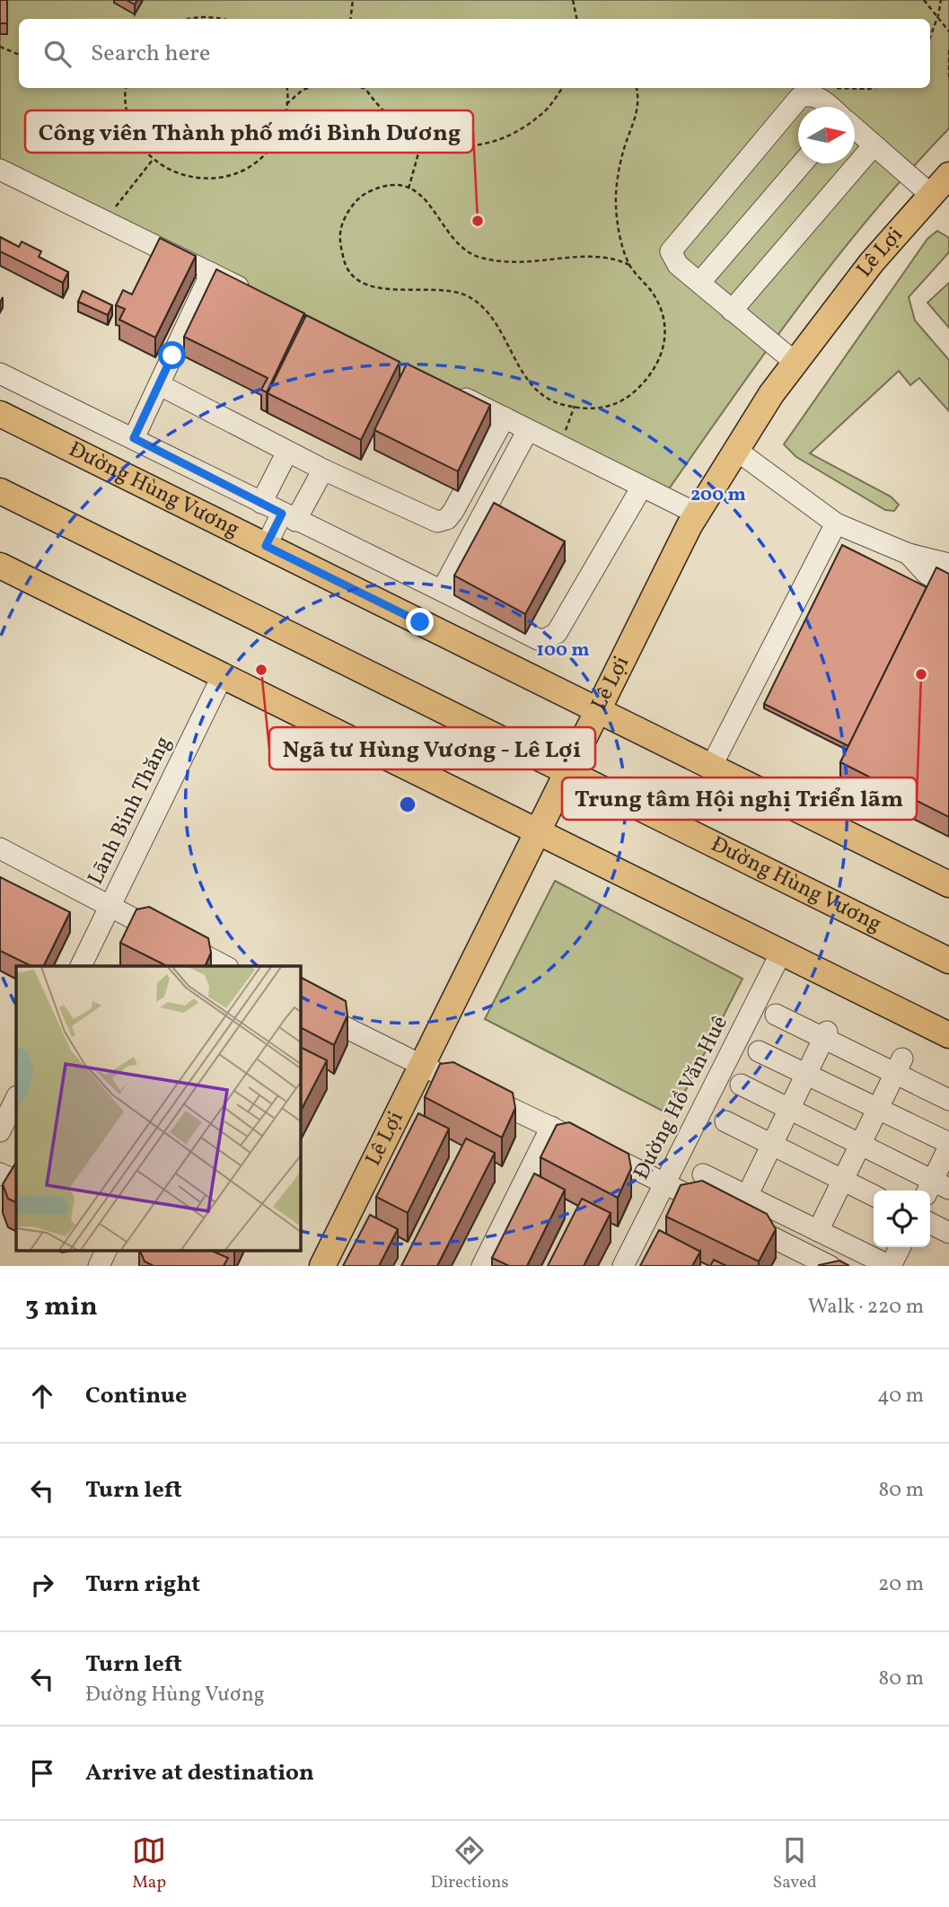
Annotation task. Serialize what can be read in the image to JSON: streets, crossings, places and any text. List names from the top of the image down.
{
  "streets": {
    "main road": ["Lê Lợi", "Đường Hùng Vương"],
    "street": ["Lãnh Binh Thăng", "Đường Hồ Văn Huê"]
  },
  "crossings": [
    ["Lê Lợi", "Đường Hùng Vương"]
  ],
  "places": ["Công viên Thành phố mới Bình Dương", "Ngã tư Hùng Vương - Lê Lợi", "Trung tâm Hội nghị Triển lãm"],
  "north": "right",
  "page": {
    "search": "Search here",
    "heading": ["3 min", "Walk · 220 m"],
    "list": [
      ["Continue", "40 m"],
      ["Turn left", "80 m"],
      ["Turn right", "20 m"],
      ["Turn left", "Đường Hùng Vương", "80 m"],
      "Arrive at destination"
    ],
    "nav": ["Map", "Directions", "Saved"]
  },
  "rings": ["200 m", "100 m"]
}
